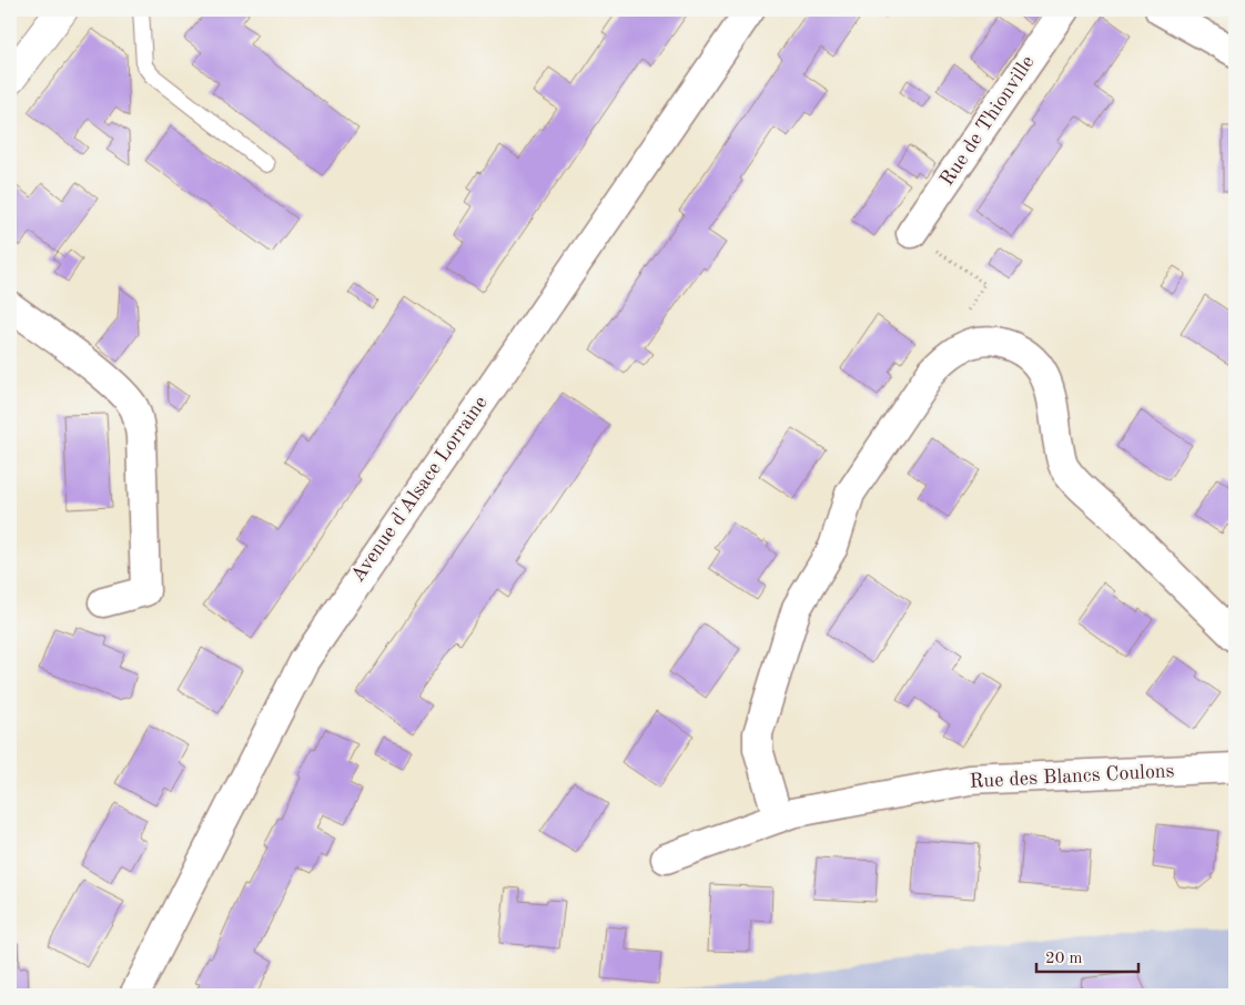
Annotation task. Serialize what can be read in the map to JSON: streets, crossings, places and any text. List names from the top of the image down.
{
  "streets": {
    "street": ["Rue de Thionville", "Avenue d'Alsace Lorraine", "Rue des Blancs Coulons"]
  },
  "scale_bar": "20 m"
}
